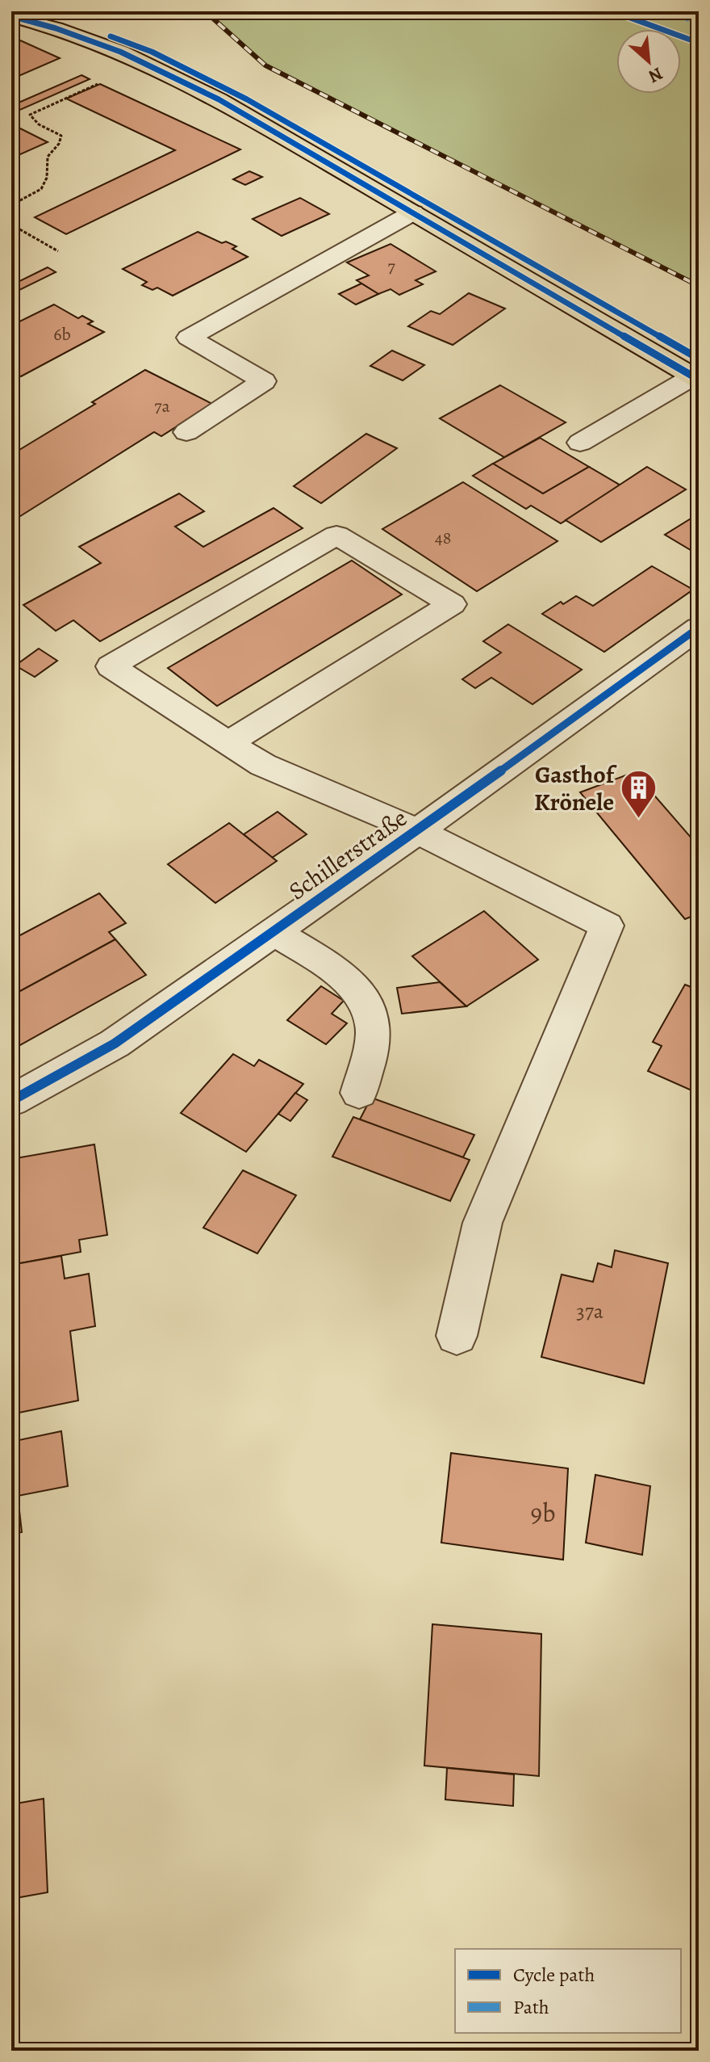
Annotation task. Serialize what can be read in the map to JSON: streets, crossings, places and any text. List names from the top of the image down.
{
  "streets": {
    "street": ["Schillerstraße"]
  },
  "places": {
    "building": ["Gasthof Krönele"]
  },
  "house_numbers": [
    "7",
    "6b",
    "7a",
    "48",
    "37a",
    "9b"
  ],
  "legend": ["Cycle path", "Path"],
  "north": "bottom right"
}
